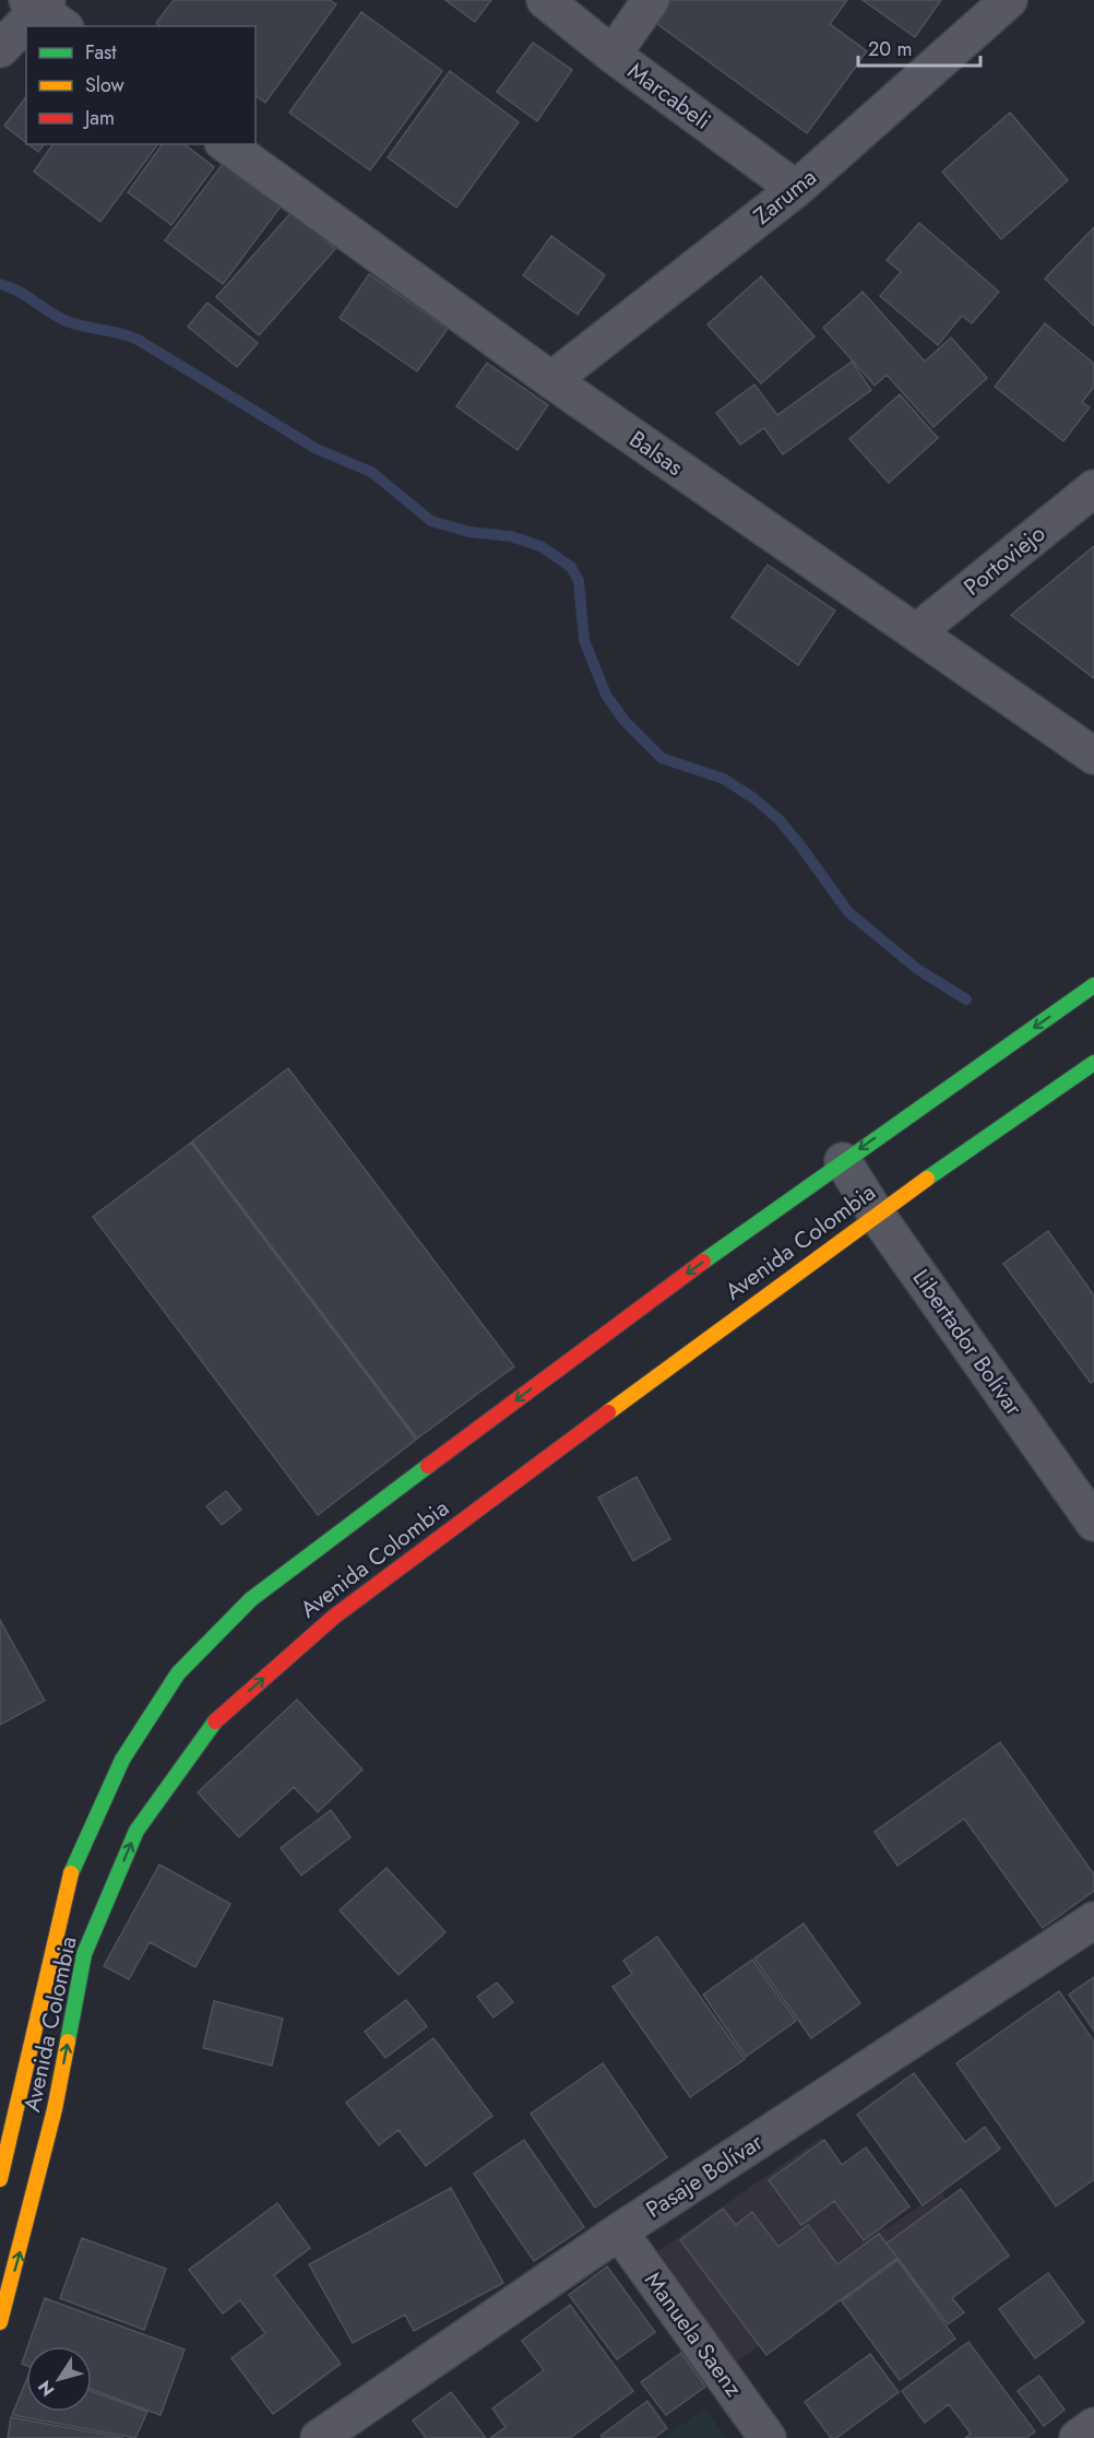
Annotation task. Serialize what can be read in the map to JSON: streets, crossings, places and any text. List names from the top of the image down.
{
  "streets": {
    "main road": ["Avenida Colombia"],
    "street": [
      "Marcabeli",
      "Zaruma",
      "Balsas",
      "Portoviejo",
      "Libertador Bolívar",
      "Pasaje Bolívar",
      "Manuela Saenz"
    ]
  },
  "crossings": [
    ["Marcabeli", "Zaruma"],
    ["Zaruma", "Balsas"],
    ["Balsas", "Portoviejo"],
    ["Avenida Colombia", "Libertador Bolívar"],
    ["Pasaje Bolívar", "Manuela Saenz"]
  ],
  "legend": ["Fast", "Slow", "Jam"],
  "scale_bar": "20 m",
  "north": "bottom left"
}
